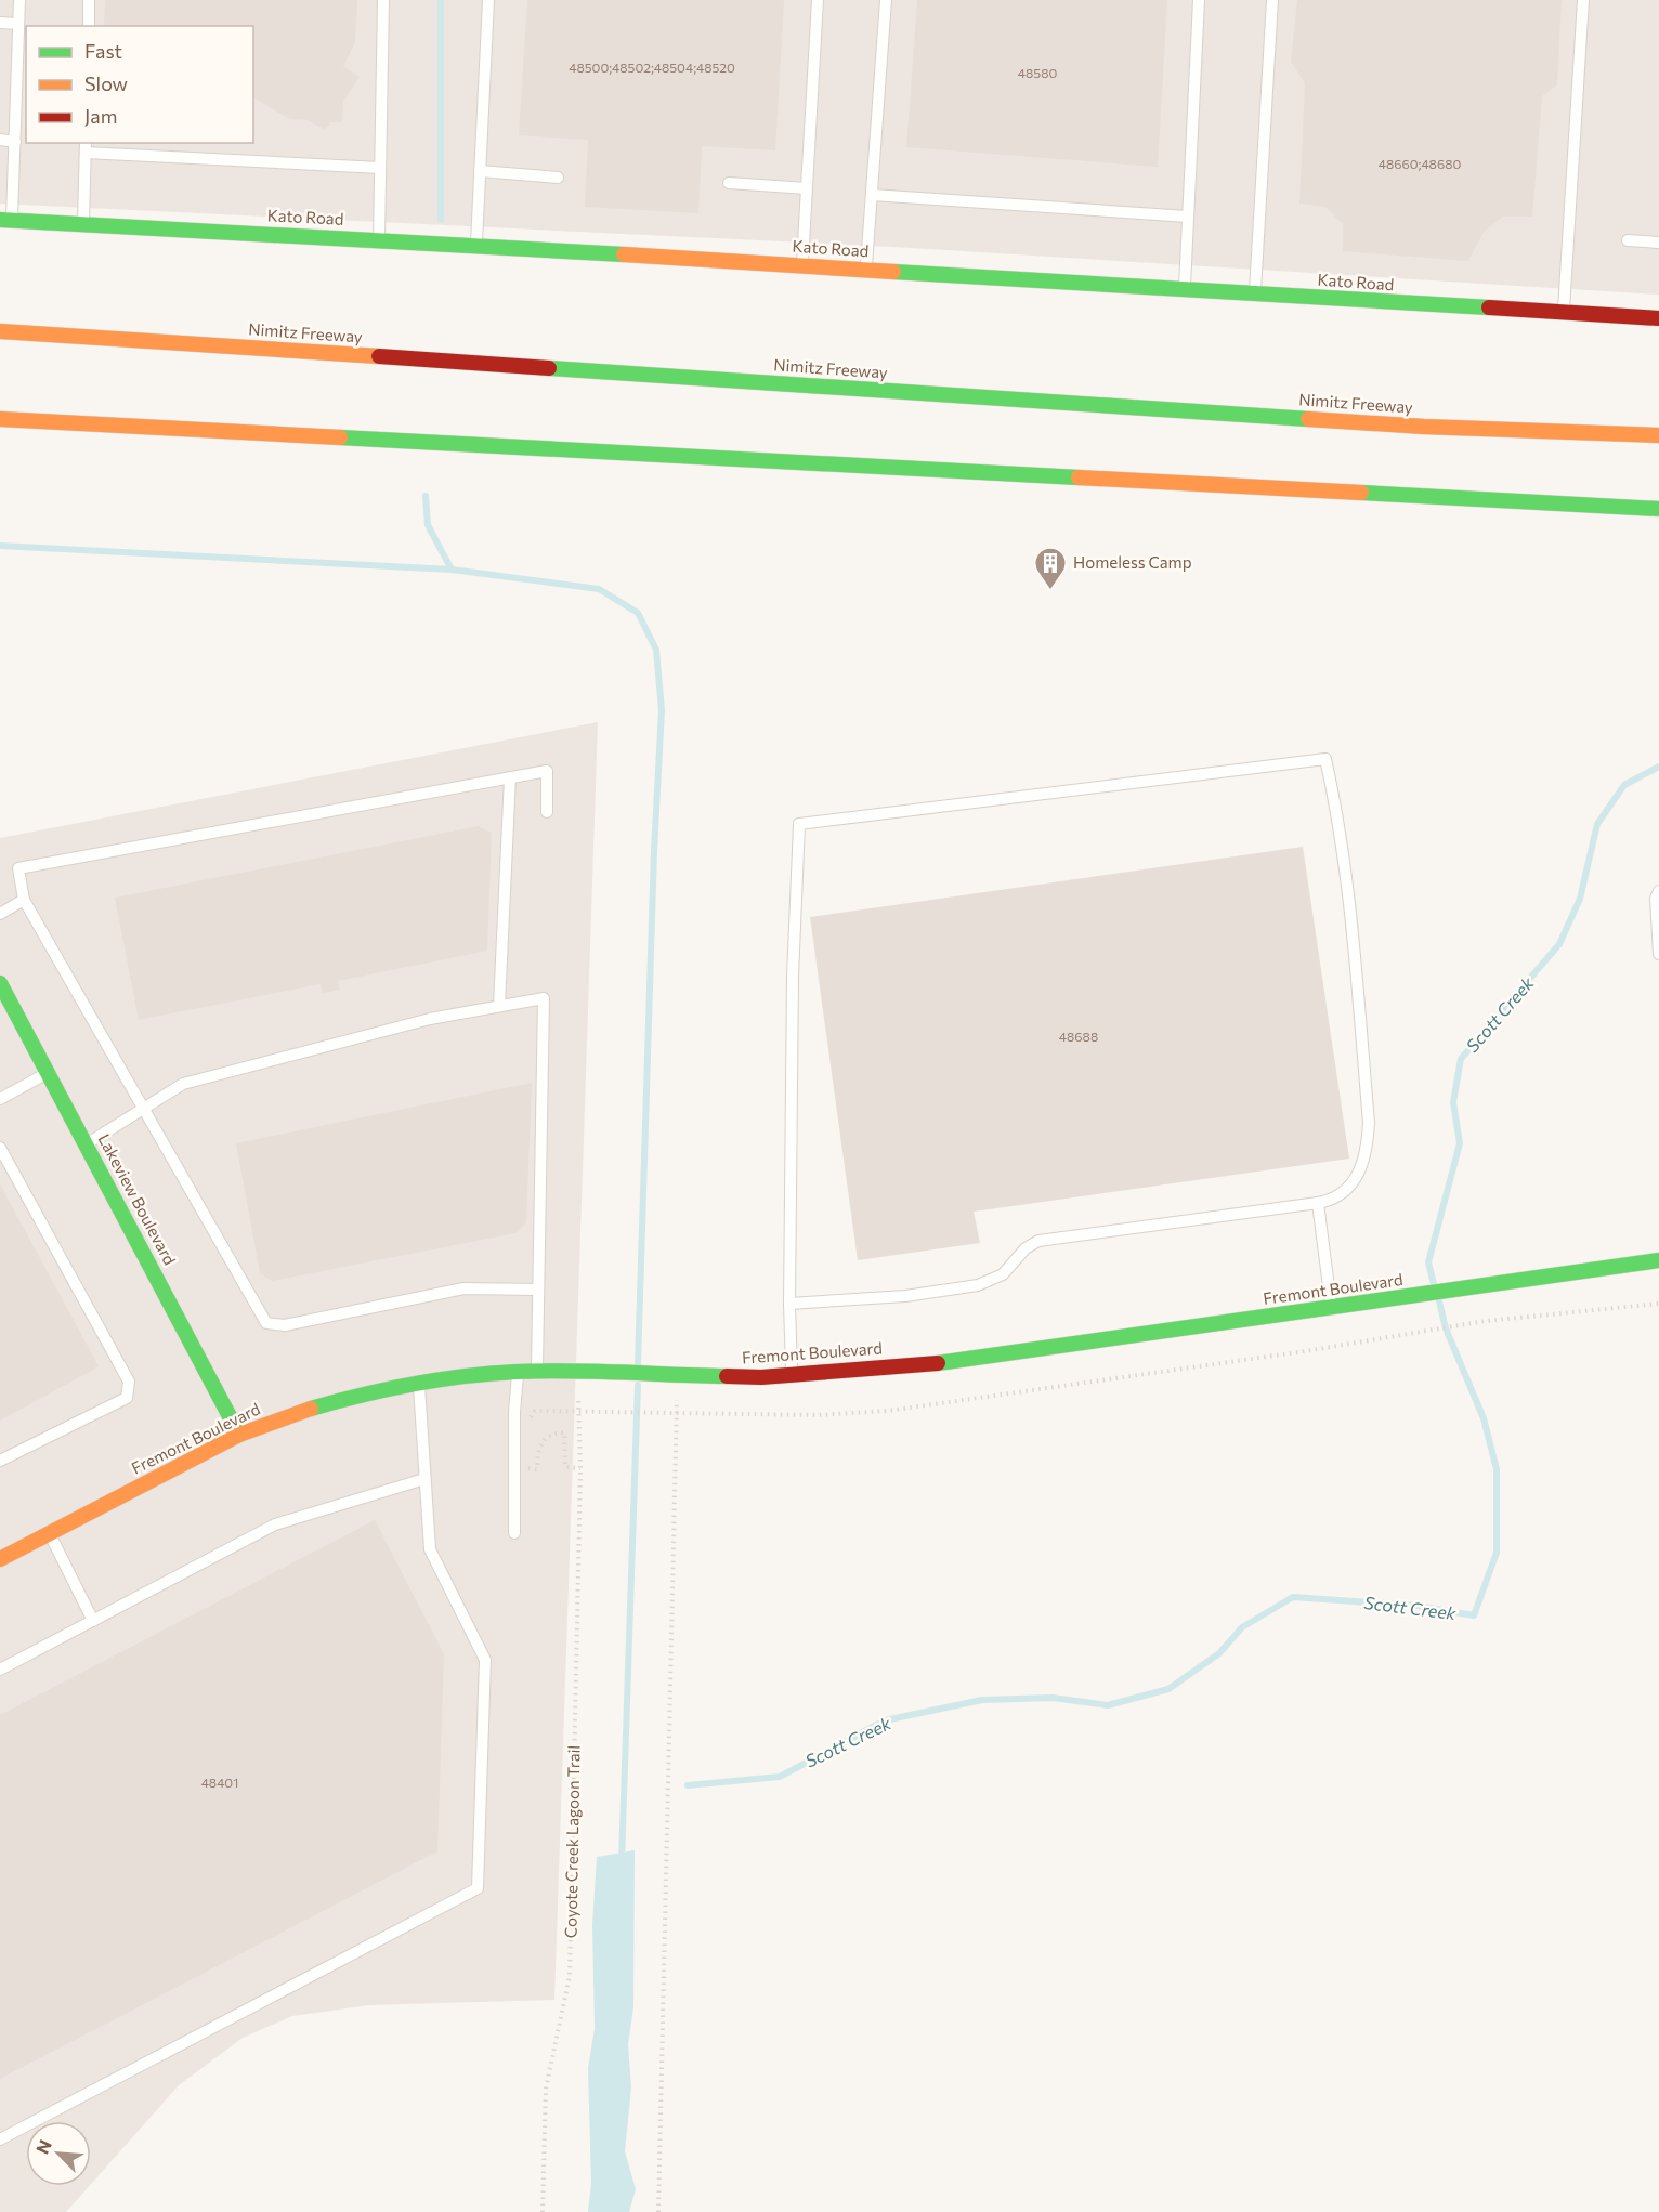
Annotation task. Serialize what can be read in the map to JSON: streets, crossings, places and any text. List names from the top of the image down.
{
  "streets": {
    "main road": [
      "Kato Road",
      "Nimitz Freeway",
      "Lakeview Boulevard",
      "Fremont Boulevard"
    ],
    "path": ["Coyote Creek Lagoon Trail"]
  },
  "crossings": [
    ["Lakeview Boulevard", "Fremont Boulevard"],
    ["Fremont Boulevard", "Coyote Creek Lagoon Trail"]
  ],
  "water": ["Scott Creek"],
  "places": {
    "building": ["Homeless Camp"]
  },
  "house_numbers": [
    "48500;48502;48504;48520",
    "48580",
    "48660;48680",
    "48688",
    "48401"
  ],
  "legend": ["Fast", "Slow", "Jam"],
  "north": "top left"
}
